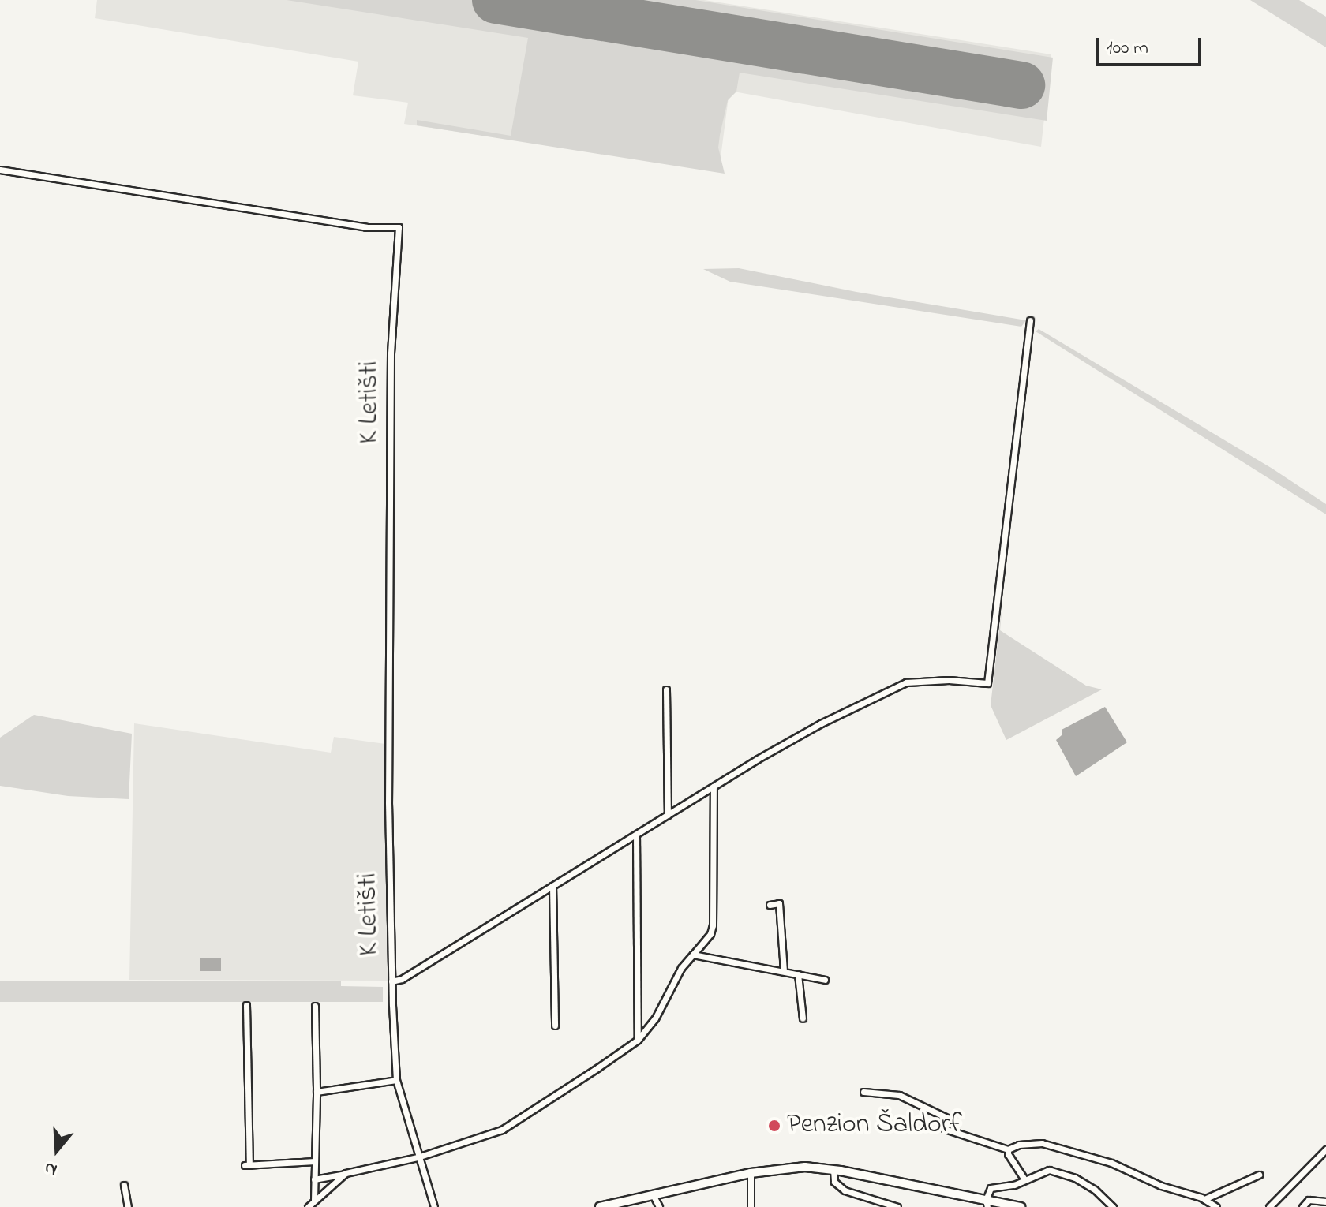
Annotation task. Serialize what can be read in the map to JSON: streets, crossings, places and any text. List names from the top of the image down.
{
  "streets": {
    "street": ["K Letišti"]
  },
  "places": ["Penzion Šaldorf"],
  "scale_bar": "100 m",
  "north": "bottom"
}
